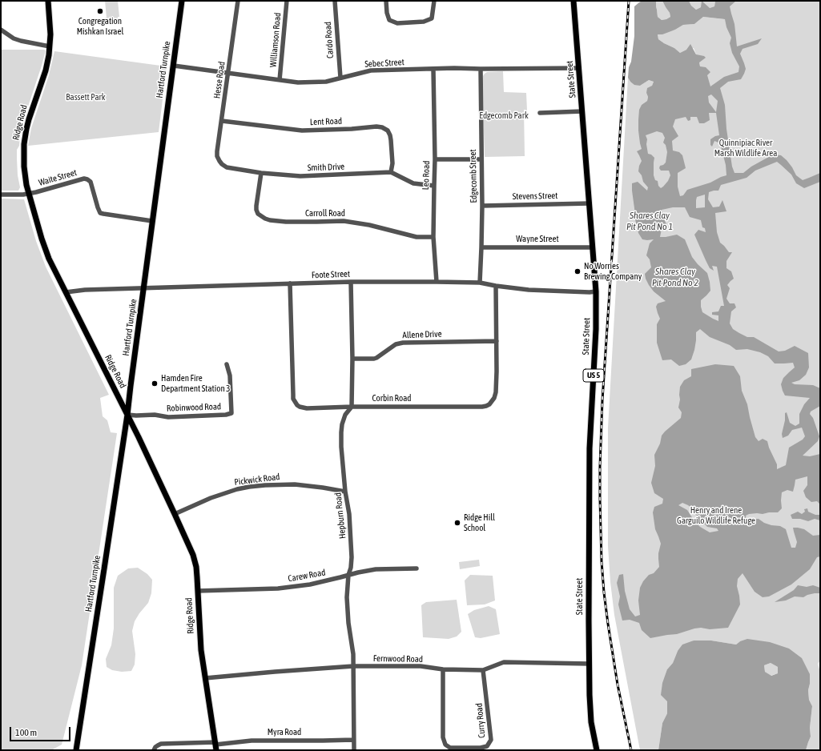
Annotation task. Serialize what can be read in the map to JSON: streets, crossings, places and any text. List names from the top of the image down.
{
  "streets": {
    "main road": [
      "Hartford Turnpike",
      "State Street",
      "Ridge Road",
      "US 5"
    ],
    "street": [
      "Williamson Road",
      "Cardo Road",
      "Sebec Street",
      "Hesse Road",
      "Lent Road",
      "Smith Drive",
      "Leo Road",
      "Edgecomb Street",
      "Waite Street",
      "Stevens Street",
      "Carroll Road",
      "Wayne Street",
      "Foote Street",
      "Allene Drive",
      "Corbin Road",
      "Robinwood Road",
      "Pickwick Road",
      "Hepburn Road",
      "Carew Road",
      "Fernwood Road",
      "Curry Road",
      "Myra Road"
    ]
  },
  "crossings": [
    ["Williamson Road", "Sebec Street"],
    ["Cardo Road", "Sebec Street"],
    ["Sebec Street", "Hartford Turnpike"],
    ["Sebec Street", "State Street"],
    ["Sebec Street", "Hesse Road"],
    ["Sebec Street", "Leo Road"],
    ["Sebec Street", "Edgecomb Street"],
    ["Hartford Turnpike", "Ridge Road"],
    ["Hartford Turnpike", "Waite Street"],
    ["Hartford Turnpike", "Foote Street"],
    ["Hartford Turnpike", "Robinwood Road"],
    ["State Street", "Stevens Street"],
    ["State Street", "Wayne Street"],
    ["State Street", "Foote Street"],
    ["State Street", "Fernwood Road"],
    ["Hesse Road", "Lent Road"],
    ["Hesse Road", "Smith Drive"],
    ["Lent Road", "Smith Drive"],
    ["Ridge Road", "Waite Street"],
    ["Ridge Road", "Foote Street"],
    ["Ridge Road", "Robinwood Road"],
    ["Ridge Road", "Pickwick Road"],
    ["Ridge Road", "Carew Road"],
    ["Ridge Road", "Fernwood Road"],
    ["Ridge Road", "Myra Road"],
    ["Smith Drive", "Carroll Road"],
    ["Leo Road", "Carroll Road"],
    ["Leo Road", "Foote Street"],
    ["Edgecomb Street", "Stevens Street"],
    ["Edgecomb Street", "Wayne Street"],
    ["Edgecomb Street", "Foote Street"],
    ["Foote Street", "Corbin Road"],
    ["Allene Drive", "Corbin Road"],
    ["Corbin Road", "Hepburn Road"],
    ["Pickwick Road", "Hepburn Road"],
    ["Hepburn Road", "Carew Road"],
    ["Hepburn Road", "Fernwood Road"],
    ["Hepburn Road", "Myra Road"],
    ["Fernwood Road", "Curry Road"]
  ],
  "water": ["Shares Clay Pit Pond No 1", "Shares Clay Pit Pond No 2"],
  "parks": [
    "Bassett Park",
    "Edgecomb Park",
    "Quinnipiac River Marsh Wildlife Area",
    "Henry and Irene Garguilo Wildlife Refuge"
  ],
  "places": [
    "Congregation Mishkan Israel",
    "No Worries Brewing Company",
    "Hamden Fire Department Station 3",
    "Ridge Hill School"
  ],
  "scale_bar": "100 m"
}
